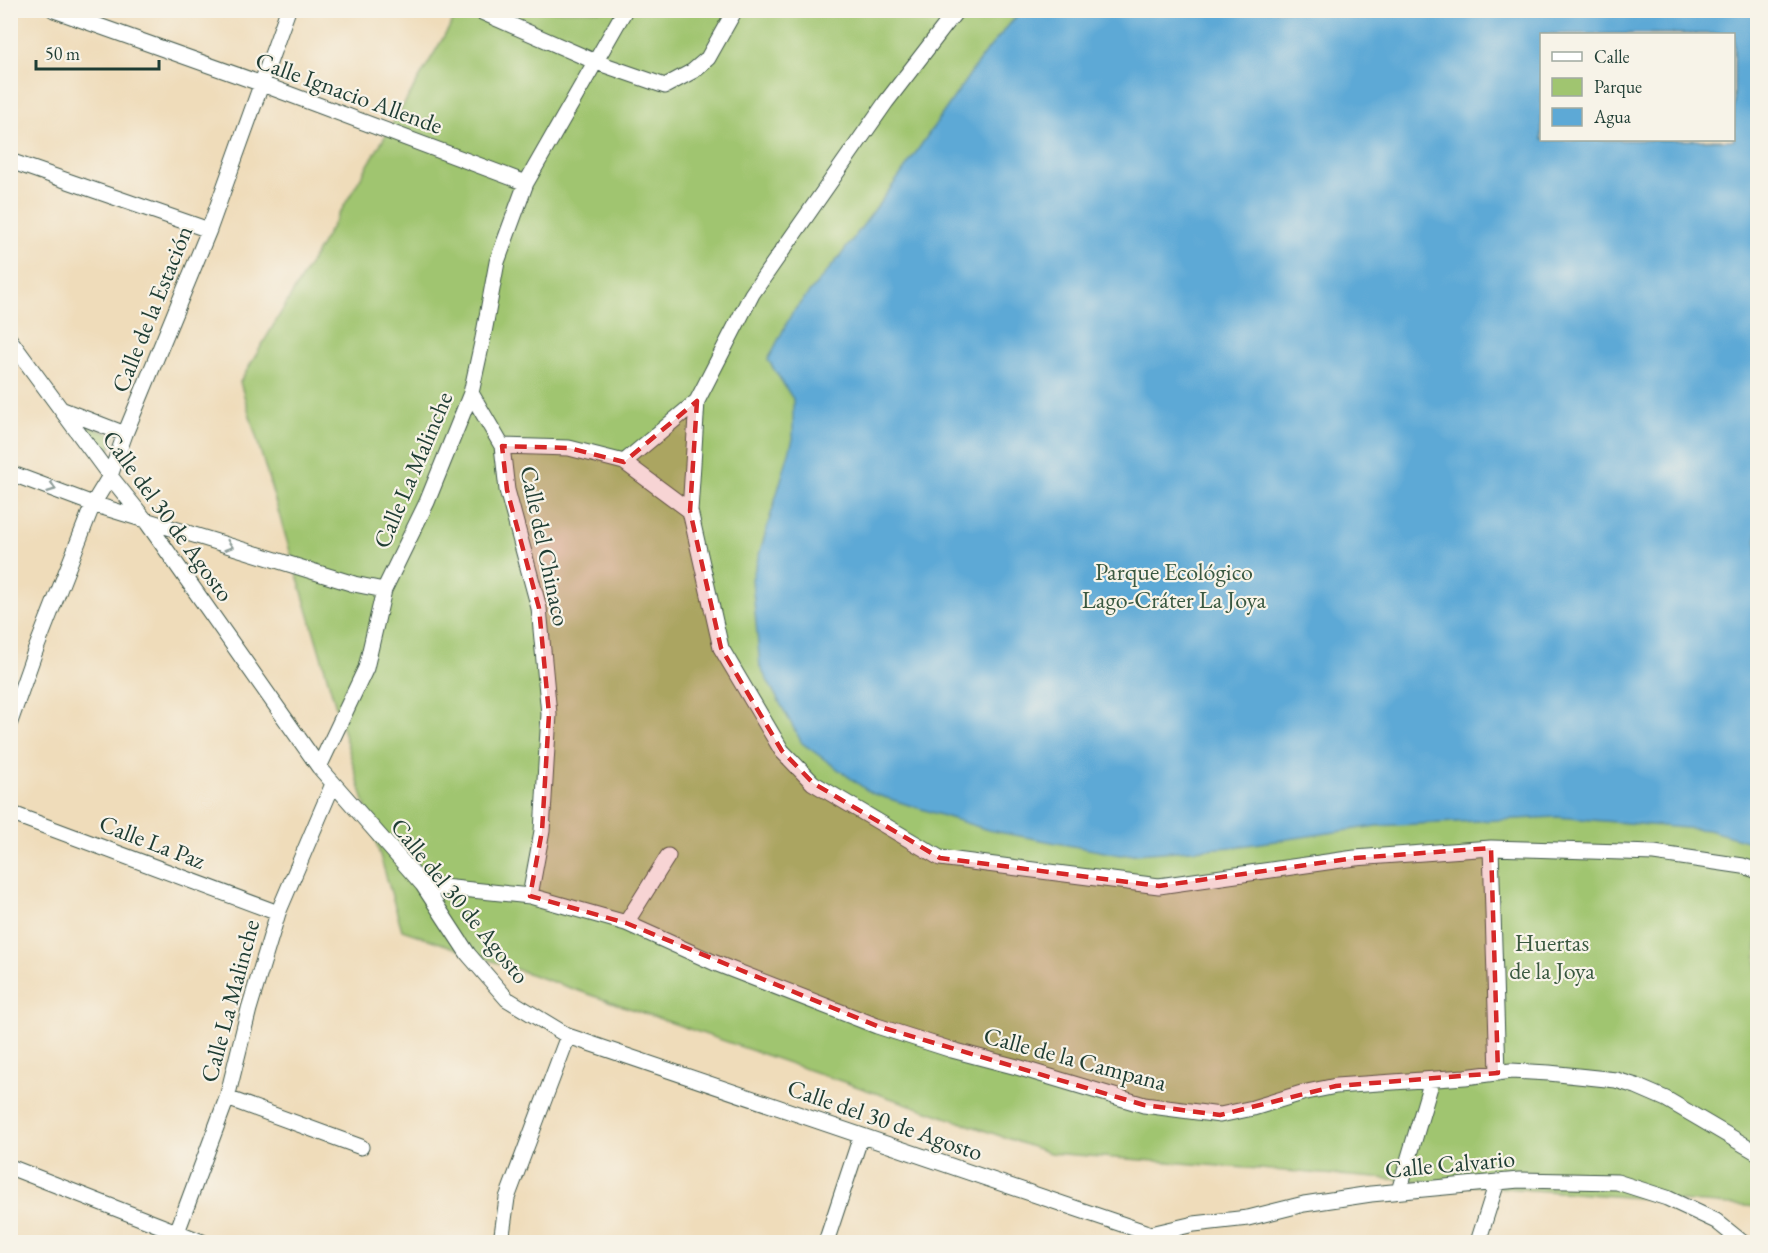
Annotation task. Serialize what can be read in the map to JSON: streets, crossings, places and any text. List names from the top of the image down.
{
  "streets": {
    "street": [
      "Calle Ignacio Allende",
      "Calle de la Estación",
      "Calle La Malinche",
      "Calle del 30 de Agosto",
      "Calle del Chinaco",
      "Calle La Paz",
      "Calle de la Campana",
      "Calle Calvario"
    ]
  },
  "crossings": [
    ["Calle Ignacio Allende", "Calle de la Estación"],
    ["Calle Ignacio Allende", "Calle La Malinche"],
    ["Calle de la Estación", "Calle del 30 de Agosto"],
    ["Calle La Malinche", "Calle del 30 de Agosto"],
    ["Calle La Malinche", "Calle del Chinaco"],
    ["Calle La Malinche", "Calle La Paz"],
    ["Calle del 30 de Agosto", "Calle de la Campana"],
    ["Calle del 30 de Agosto", "Calle Calvario"],
    ["Calle del Chinaco", "Calle de la Campana"]
  ],
  "parks": ["Parque Ecológico Lago-Cráter La Joya", "Huertas de la Joya"],
  "legend": ["Calle", "Parque", "Agua"],
  "scale_bar": "50 m"
}
